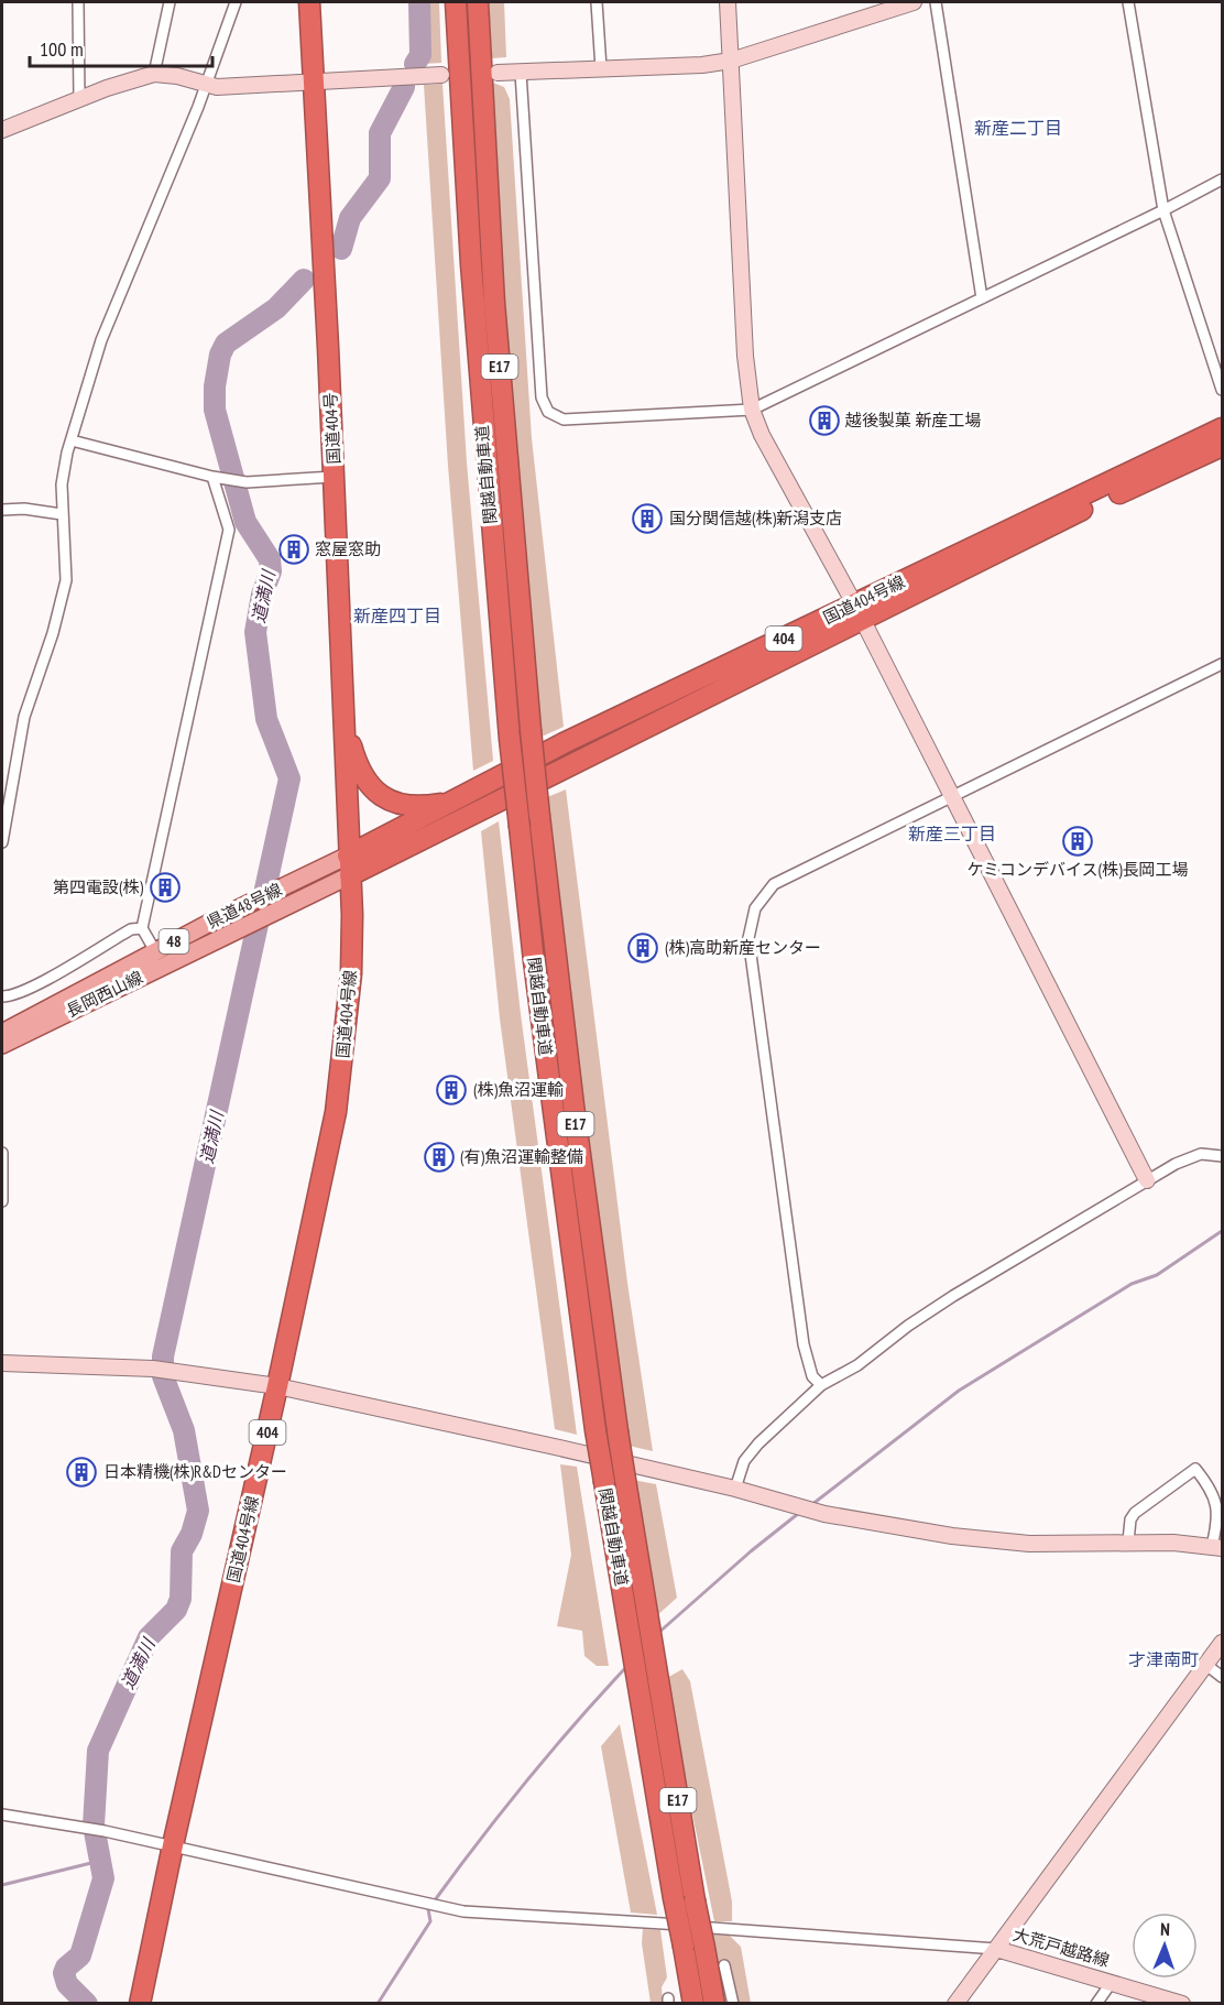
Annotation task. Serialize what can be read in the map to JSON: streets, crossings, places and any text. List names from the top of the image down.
{
  "streets": {
    "highway": [
      "E17",
      "国道404号",
      "関越自動車道",
      "国道404号線",
      "404"
    ],
    "main road": ["県道48号線", "48", "長岡西山線"],
    "street": ["大荒戸越路線"]
  },
  "crossings": [
    ["国道404号", "国道404号線"],
    ["国道404号", "県道48号線"],
    ["国道404号", "長岡西山線"],
    ["国道404号線", "県道48号線"],
    ["国道404号線", "長岡西山線"],
    ["県道48号線", "長岡西山線"]
  ],
  "districts": [
    "新産二丁目",
    "新産四丁目",
    "新産三丁目",
    "才津南町"
  ],
  "water": ["道満川"],
  "places": {
    "building": [
      "越後製菓 新産工場",
      "国分関信越(株)新潟支店",
      "窓屋窓助",
      "ケミコンデバイス(株)長岡工場",
      "第四電設(株)",
      "(株)高助新産センター",
      "(株)魚沼運輸",
      "(有)魚沼運輸整備",
      "日本精機(株)R&Dセンター"
    ]
  },
  "scale_bar": "100 m",
  "north": "top"
}
